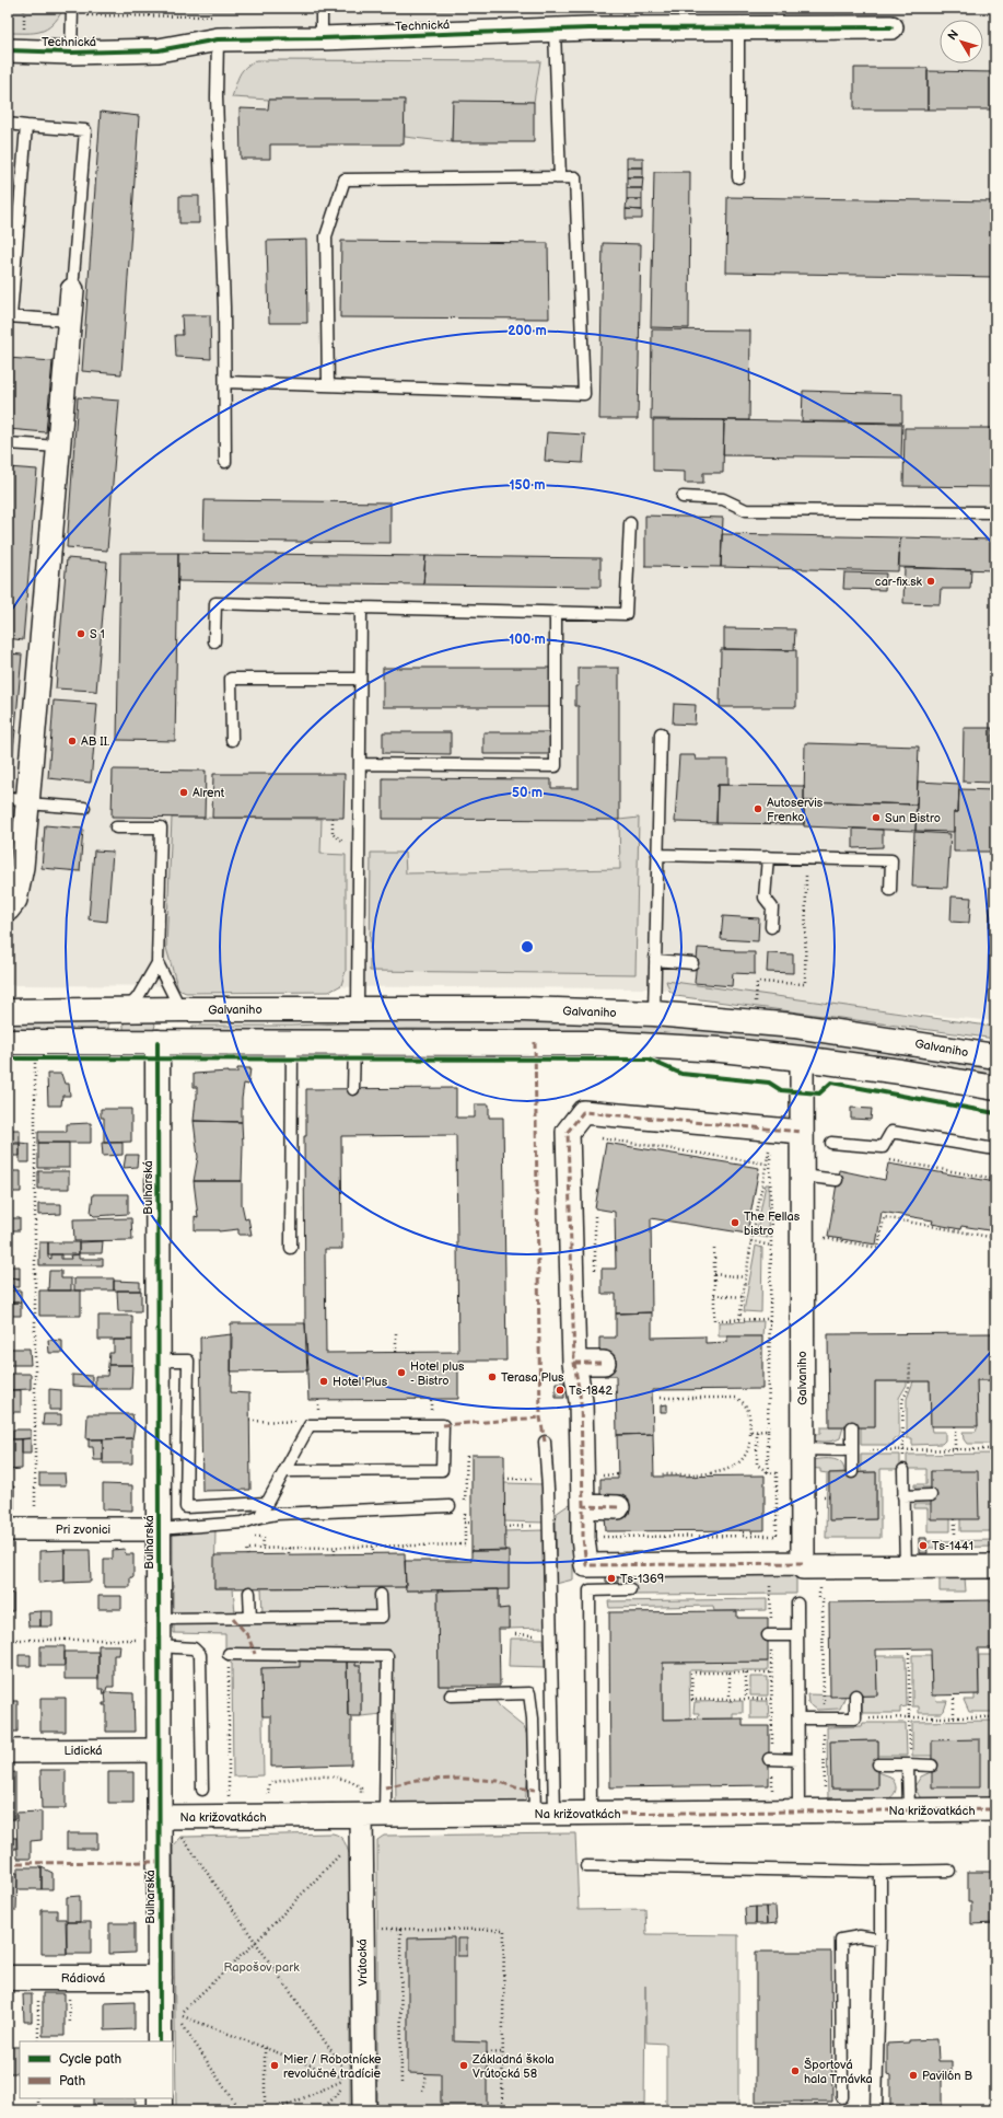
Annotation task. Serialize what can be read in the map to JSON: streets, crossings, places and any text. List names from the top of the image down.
{
  "streets": {
    "main road": ["Galvaniho", "Bulharská", "Rádiová"],
    "street": [
      "Technická",
      "Pri zvonici",
      "Lidická",
      "Na križovatkách",
      "Vrútocká"
    ]
  },
  "crossings": [
    ["Bulharská", "Pri zvonici"],
    ["Bulharská", "Lidická"],
    ["Bulharská", "Na križovatkách"],
    ["Bulharská", "Rádiová"],
    ["Na križovatkách", "Vrútocká"]
  ],
  "parks": ["Rapošov park"],
  "places": [
    "car-fix.sk",
    "S 1",
    "AB II.",
    "Alrent",
    "Autoservis Frenko",
    "Sun Bistro",
    "The Fellas bistro",
    "Hotel plus - Bistro",
    "Terasa Plus",
    "Hotel Plus",
    "Ts-1842",
    "Ts-1441",
    "Ts-1369",
    "Mier / Robotnícke revolučné tradície",
    "Základná škola Vrútocká 58",
    "Športová hala Trnávka",
    "Pavilón B"
  ],
  "legend": ["Cycle path", "Path"],
  "north": "top left",
  "rings": [
    "200 m",
    "150 m",
    "100 m",
    "50 m"
  ]
}
